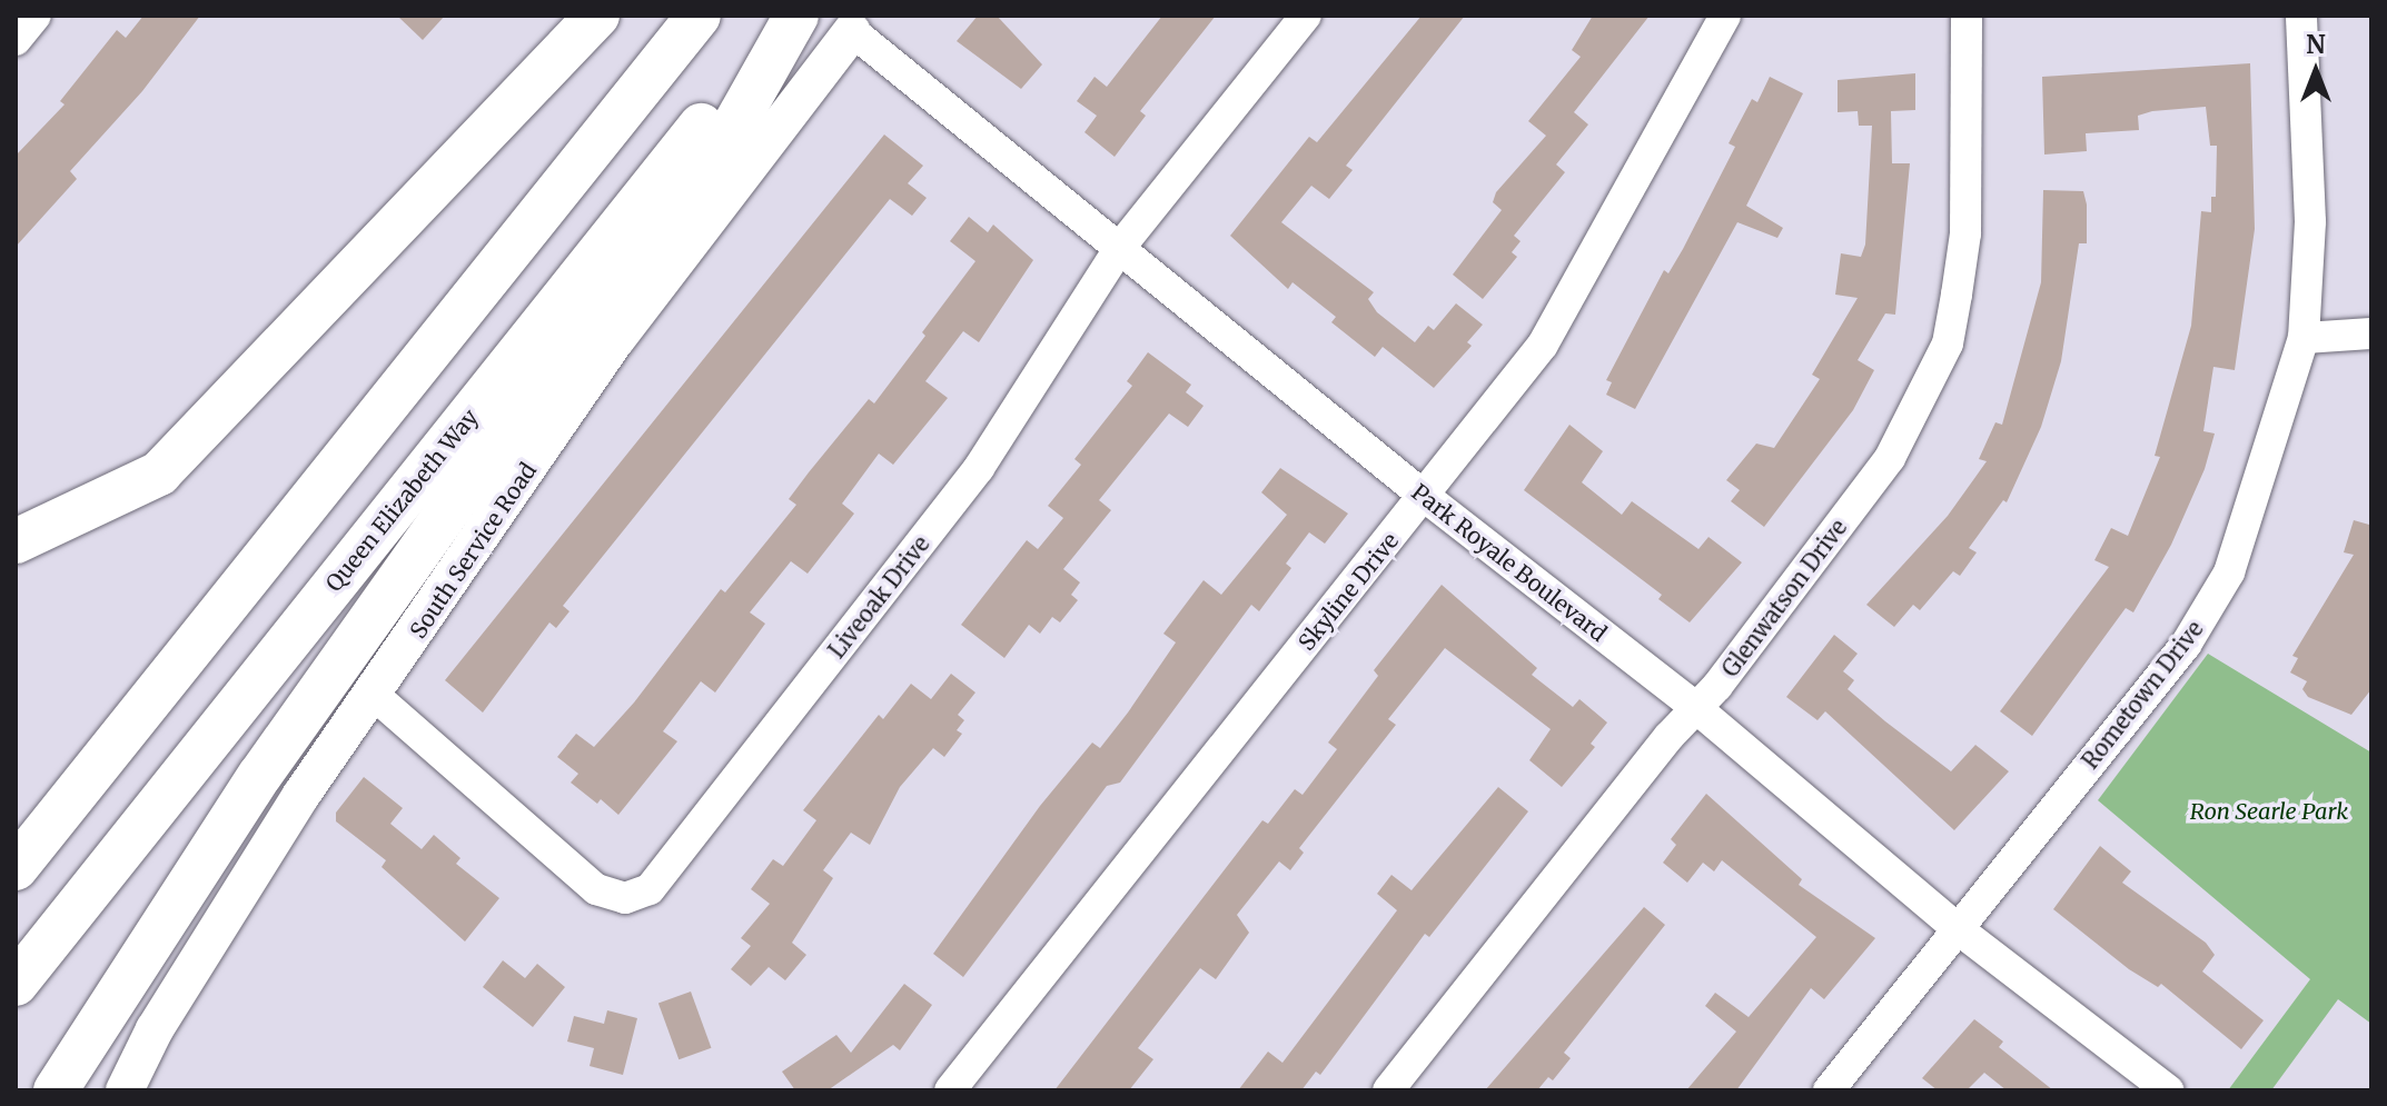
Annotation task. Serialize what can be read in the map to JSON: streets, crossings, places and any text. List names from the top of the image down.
{
  "streets": {
    "highway": ["Queen Elizabeth Way"],
    "main road": ["South Service Road"],
    "street": [
      "Park Royale Boulevard",
      "Skyline Drive",
      "Liveoak Drive",
      "Glenwatson Drive",
      "Rometown Drive"
    ]
  },
  "crossings": [
    ["South Service Road", "Park Royale Boulevard"],
    ["South Service Road", "Liveoak Drive"],
    ["Park Royale Boulevard", "Skyline Drive"],
    ["Park Royale Boulevard", "Liveoak Drive"],
    ["Park Royale Boulevard", "Glenwatson Drive"],
    ["Park Royale Boulevard", "Rometown Drive"]
  ],
  "parks": ["Ron Searle Park"],
  "north": "top"
}
